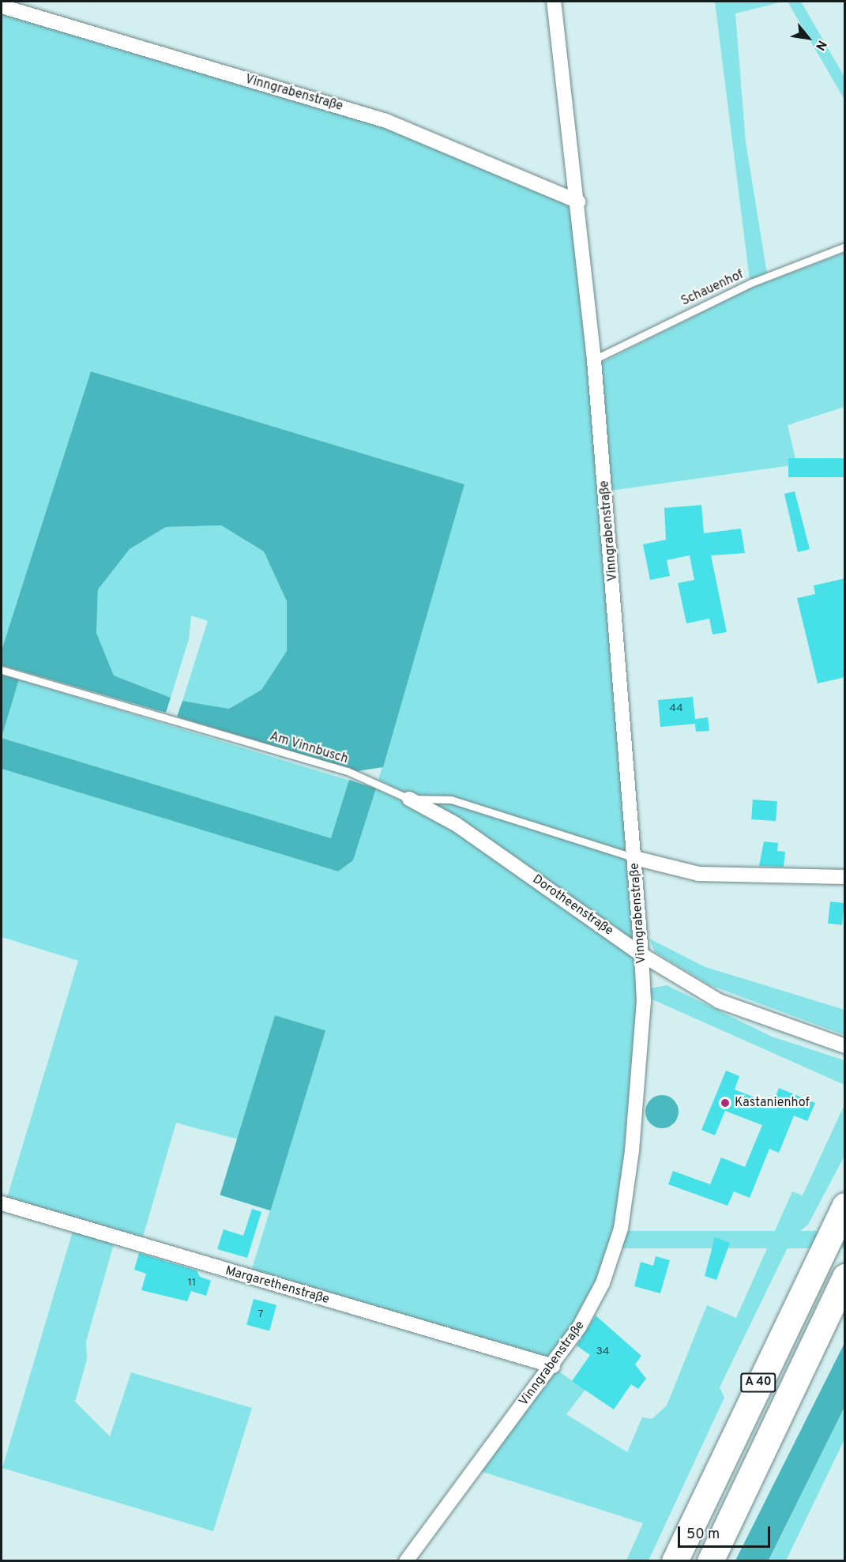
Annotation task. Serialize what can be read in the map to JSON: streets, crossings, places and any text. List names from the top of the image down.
{
  "streets": {
    "highway": ["A 40"],
    "street": ["Vinngrabenstraße", "Dorotheenstraße", "Margarethenstraße"],
    "lane": ["Schauenhof", "Am Vinnbusch"]
  },
  "crossings": [
    ["Vinngrabenstraße", "Schauenhof"],
    ["Vinngrabenstraße", "Am Vinnbusch"],
    ["Vinngrabenstraße", "Dorotheenstraße"],
    ["Vinngrabenstraße", "Margarethenstraße"],
    ["Am Vinnbusch", "Dorotheenstraße"]
  ],
  "places": ["Kastanienhof"],
  "house_numbers": [
    "44",
    "11",
    "7",
    "34"
  ],
  "scale_bar": "50 m",
  "north": "bottom right"
}
